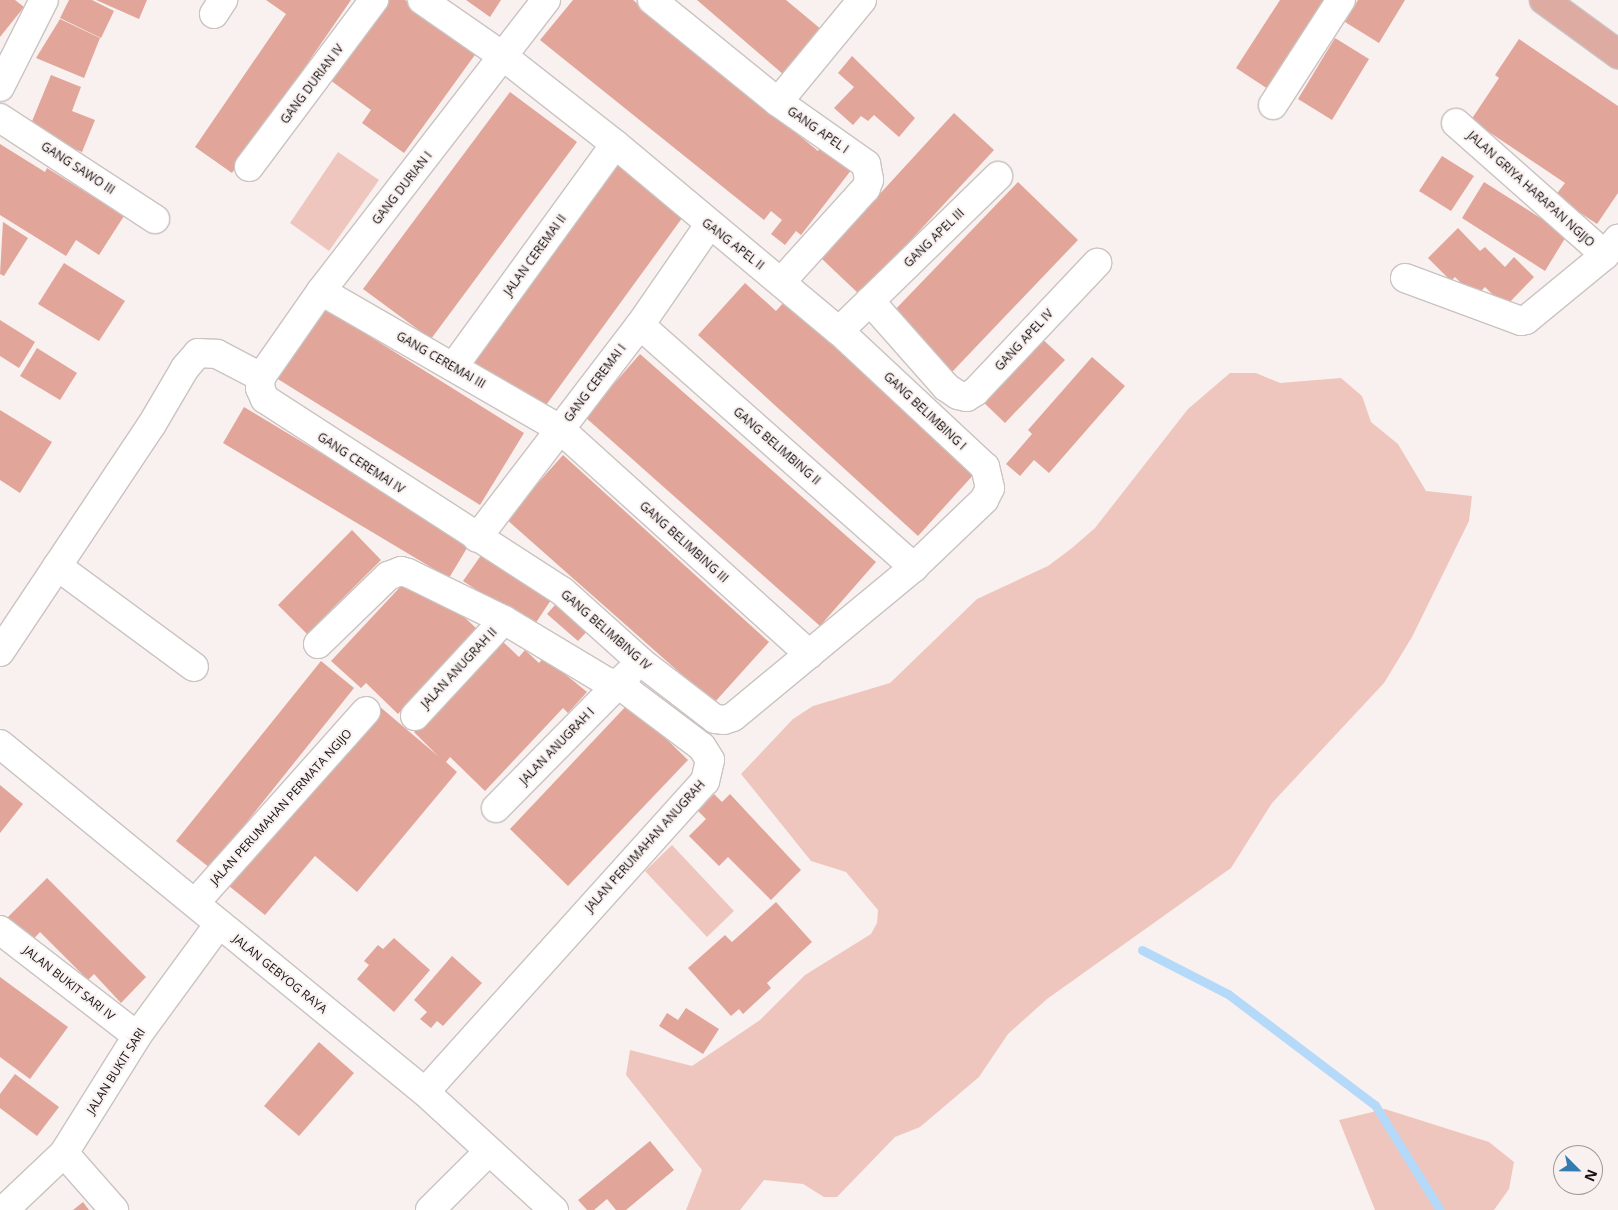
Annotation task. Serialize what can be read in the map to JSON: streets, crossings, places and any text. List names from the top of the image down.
{
  "streets": {
    "street": [
      "GANG DURIAN IV",
      "GANG APEL I",
      "GANG SAWO III",
      "GANG DURIAN I",
      "JALAN GRIYA HARAPAN NGIJO",
      "GANG APEL III",
      "GANG APEL II",
      "JALAN CEREMAI II",
      "GANG APEL IV",
      "GANG CEREMAI III",
      "GANG CEREMAI I",
      "GANG BELIMBING I",
      "GANG BELIMBING II",
      "GANG CEREMAI IV",
      "GANG BELIMBING III",
      "GANG BELIMBING IV",
      "JALAN ANUGRAH II",
      "JALAN ANUGRAH I",
      "JALAN PERUMAHAN PERMATA NGIJO",
      "JALAN PERUMAHAN ANUGRAH",
      "JALAN GEBYOG RAYA",
      "JALAN BUKIT SARI IV",
      "JALAN BUKIT SARI"
    ]
  },
  "crossings": [
    ["GANG APEL I", "GANG APEL II"],
    ["GANG DURIAN I", "GANG APEL II"],
    ["GANG DURIAN I", "GANG CEREMAI III"],
    ["GANG DURIAN I", "GANG CEREMAI IV"],
    ["GANG APEL III", "GANG APEL IV"],
    ["GANG APEL II", "JALAN CEREMAI II"],
    ["GANG APEL II", "GANG CEREMAI I"],
    ["GANG APEL II", "GANG BELIMBING I"],
    ["JALAN CEREMAI II", "GANG CEREMAI III"],
    ["GANG CEREMAI III", "GANG CEREMAI I"],
    ["GANG CEREMAI III", "GANG BELIMBING III"],
    ["GANG CEREMAI I", "GANG BELIMBING II"],
    ["GANG CEREMAI I", "GANG CEREMAI IV"],
    ["GANG CEREMAI I", "GANG BELIMBING III"],
    ["GANG CEREMAI I", "GANG BELIMBING IV"],
    ["GANG BELIMBING I", "GANG BELIMBING II"],
    ["GANG CEREMAI IV", "GANG BELIMBING IV"],
    ["GANG BELIMBING III", "GANG BELIMBING IV"],
    ["GANG BELIMBING IV", "JALAN ANUGRAH I"],
    ["JALAN ANUGRAH II", "JALAN PERUMAHAN ANUGRAH"],
    ["JALAN ANUGRAH I", "JALAN PERUMAHAN ANUGRAH"],
    ["JALAN PERUMAHAN PERMATA NGIJO", "JALAN GEBYOG RAYA"],
    ["JALAN PERUMAHAN ANUGRAH", "JALAN GEBYOG RAYA"],
    ["JALAN GEBYOG RAYA", "JALAN BUKIT SARI"],
    ["JALAN BUKIT SARI IV", "JALAN BUKIT SARI"]
  ],
  "north": "bottom right"
}
